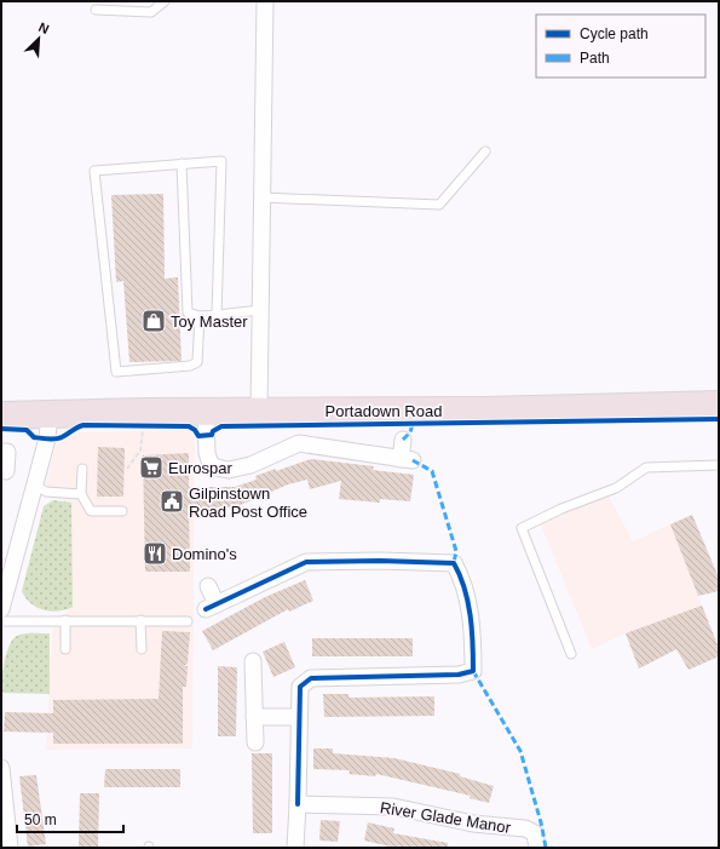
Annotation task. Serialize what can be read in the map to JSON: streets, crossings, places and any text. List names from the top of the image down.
{
  "streets": {
    "highway": ["Portadown Road"],
    "street": ["River Glade Manor"]
  },
  "places": {
    "shop": ["Toy Master"],
    "supermarket": ["Eurospar"],
    "public building": ["Gilpinstown Road Post Office"],
    "restaurant": ["Domino's"]
  },
  "legend": ["Cycle path", "Path"],
  "scale_bar": "50 m",
  "north": "top right"
}
